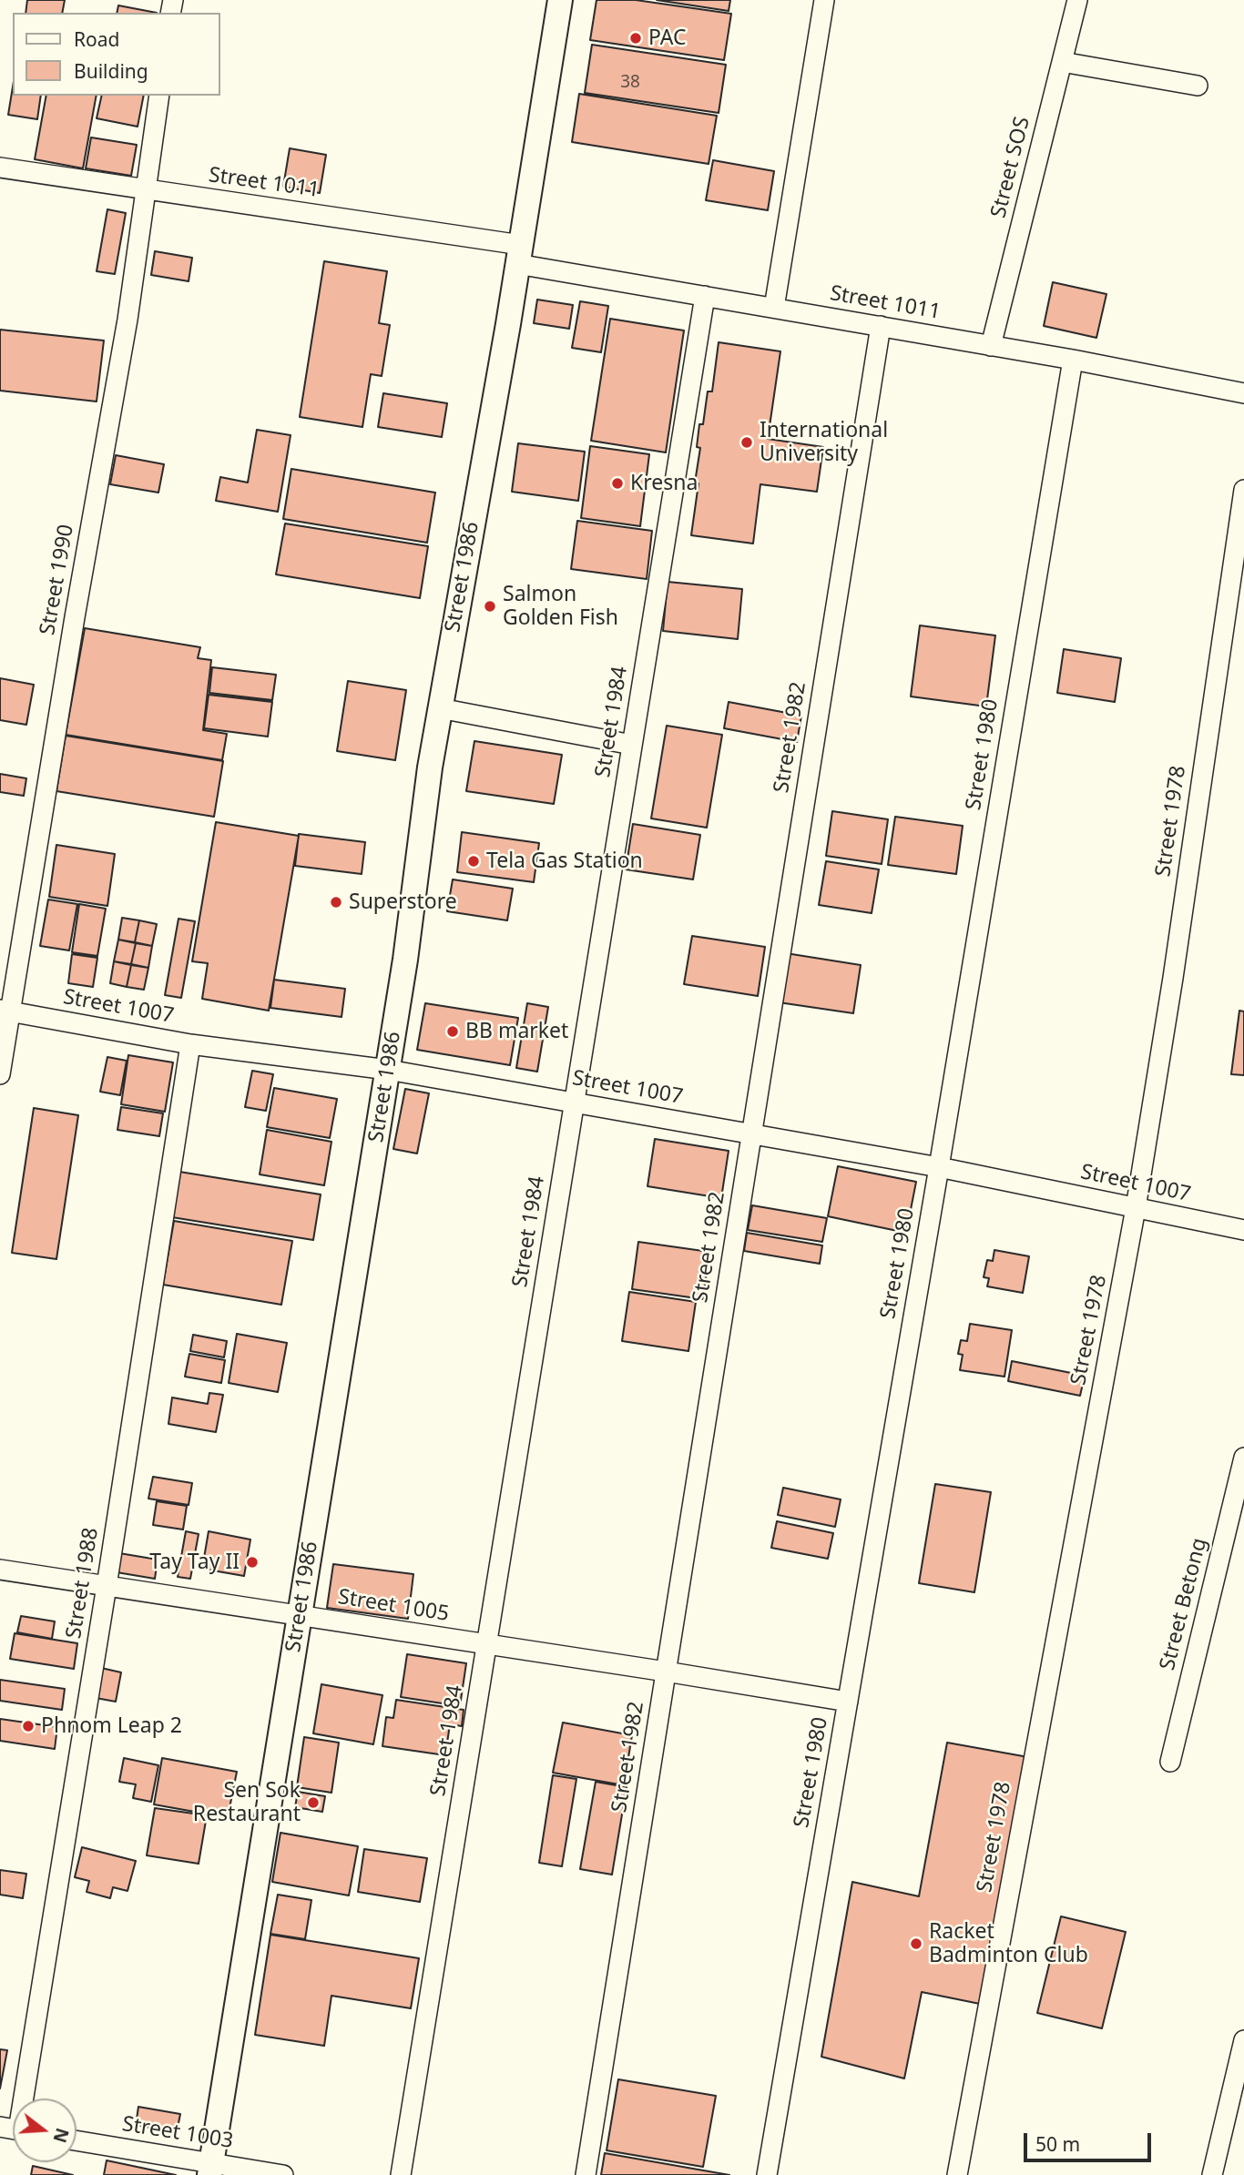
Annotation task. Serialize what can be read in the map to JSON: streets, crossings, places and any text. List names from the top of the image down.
{
  "streets": {
    "main road": ["Street 1986"],
    "street": [
      "Street SOS",
      "Street 1011",
      "Street 1990",
      "Street 1984",
      "Street 1982",
      "Street 1980",
      "Street 1978",
      "Street 1007",
      "Street 1988",
      "Street Betong",
      "Street 1005",
      "Street 1003"
    ]
  },
  "crossings": [
    ["Street SOS", "Street 1011"],
    ["Street 1011", "Street 1986"],
    ["Street 1011", "Street 1990"],
    ["Street 1011", "Street 1984"],
    ["Street 1011", "Street 1982"],
    ["Street 1011", "Street 1980"],
    ["Street 1986", "Street 1007"],
    ["Street 1986", "Street 1005"],
    ["Street 1986", "Street 1003"],
    ["Street 1990", "Street 1007"],
    ["Street 1984", "Street 1007"],
    ["Street 1984", "Street 1005"],
    ["Street 1982", "Street 1007"],
    ["Street 1982", "Street 1005"],
    ["Street 1980", "Street 1007"],
    ["Street 1980", "Street 1005"],
    ["Street 1978", "Street 1007"],
    ["Street 1007", "Street 1988"],
    ["Street 1988", "Street 1005"]
  ],
  "places": [
    "PAC",
    "International University",
    "Kresna",
    "Salmon Golden Fish",
    "Tela Gas Station",
    "Superstore",
    "BB market",
    "Tay Tay II",
    "Phnom Leap 2",
    "Sen Sok Restaurant",
    "Racket Badminton Club"
  ],
  "house_numbers": ["38"],
  "legend": ["Road", "Building"],
  "scale_bar": "50 m",
  "north": "right"
}
